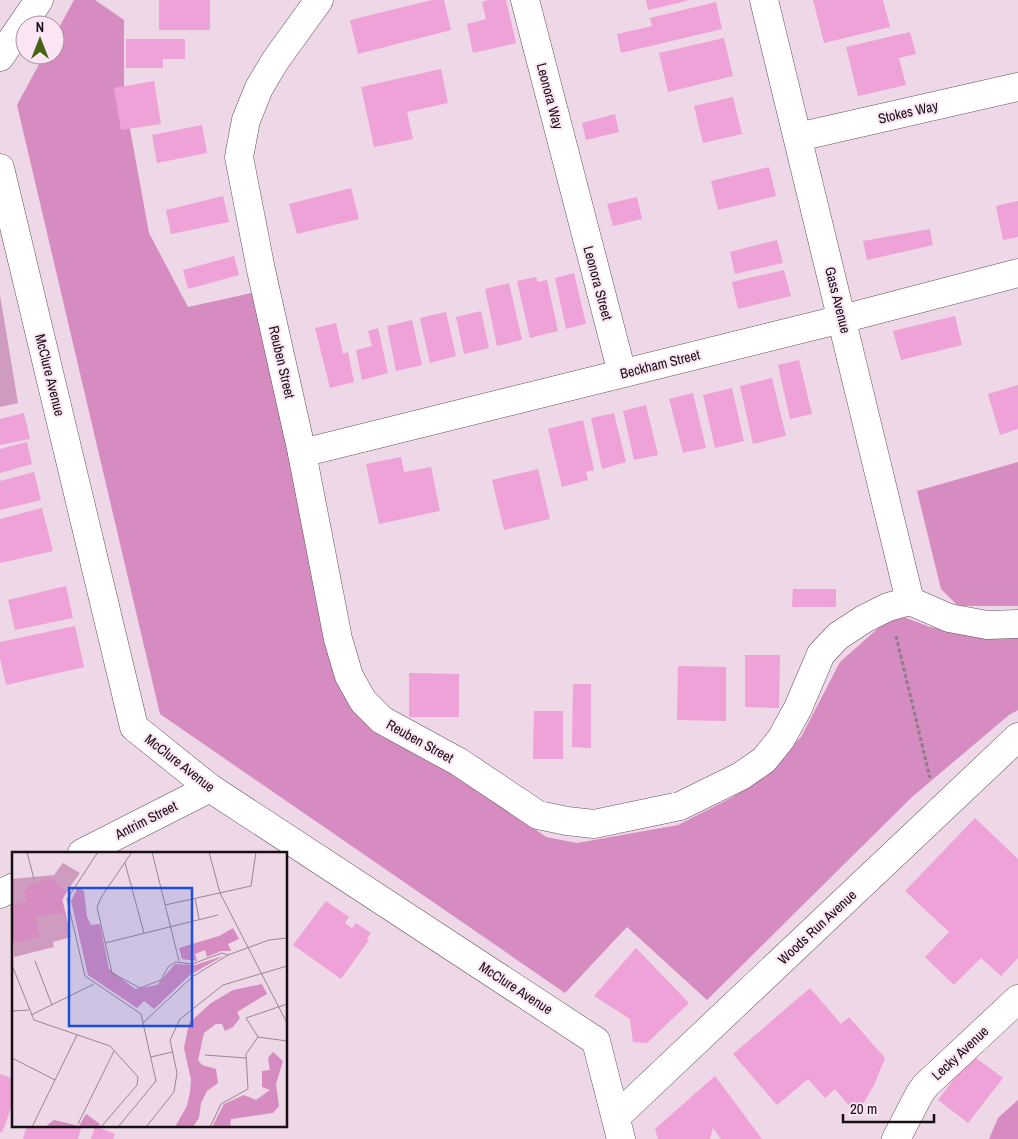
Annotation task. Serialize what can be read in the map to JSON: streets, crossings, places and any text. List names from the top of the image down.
{
  "streets": {
    "street": [
      "Leonora Way",
      "Stokes Way",
      "Leonora Street",
      "Gass Avenue",
      "Reuben Street",
      "Beckham Street",
      "McClure Avenue",
      "Antrim Street",
      "Woods Run Avenue",
      "Lecky Avenue"
    ]
  },
  "crossings": [
    ["Leonora Way", "Leonora Street"],
    ["Stokes Way", "Gass Avenue"],
    ["Leonora Street", "Beckham Street"],
    ["Gass Avenue", "Reuben Street"],
    ["Gass Avenue", "Beckham Street"],
    ["Reuben Street", "Beckham Street"],
    ["McClure Avenue", "Antrim Street"],
    ["McClure Avenue", "Woods Run Avenue"]
  ],
  "scale_bar": "20 m",
  "north": "top"
}
